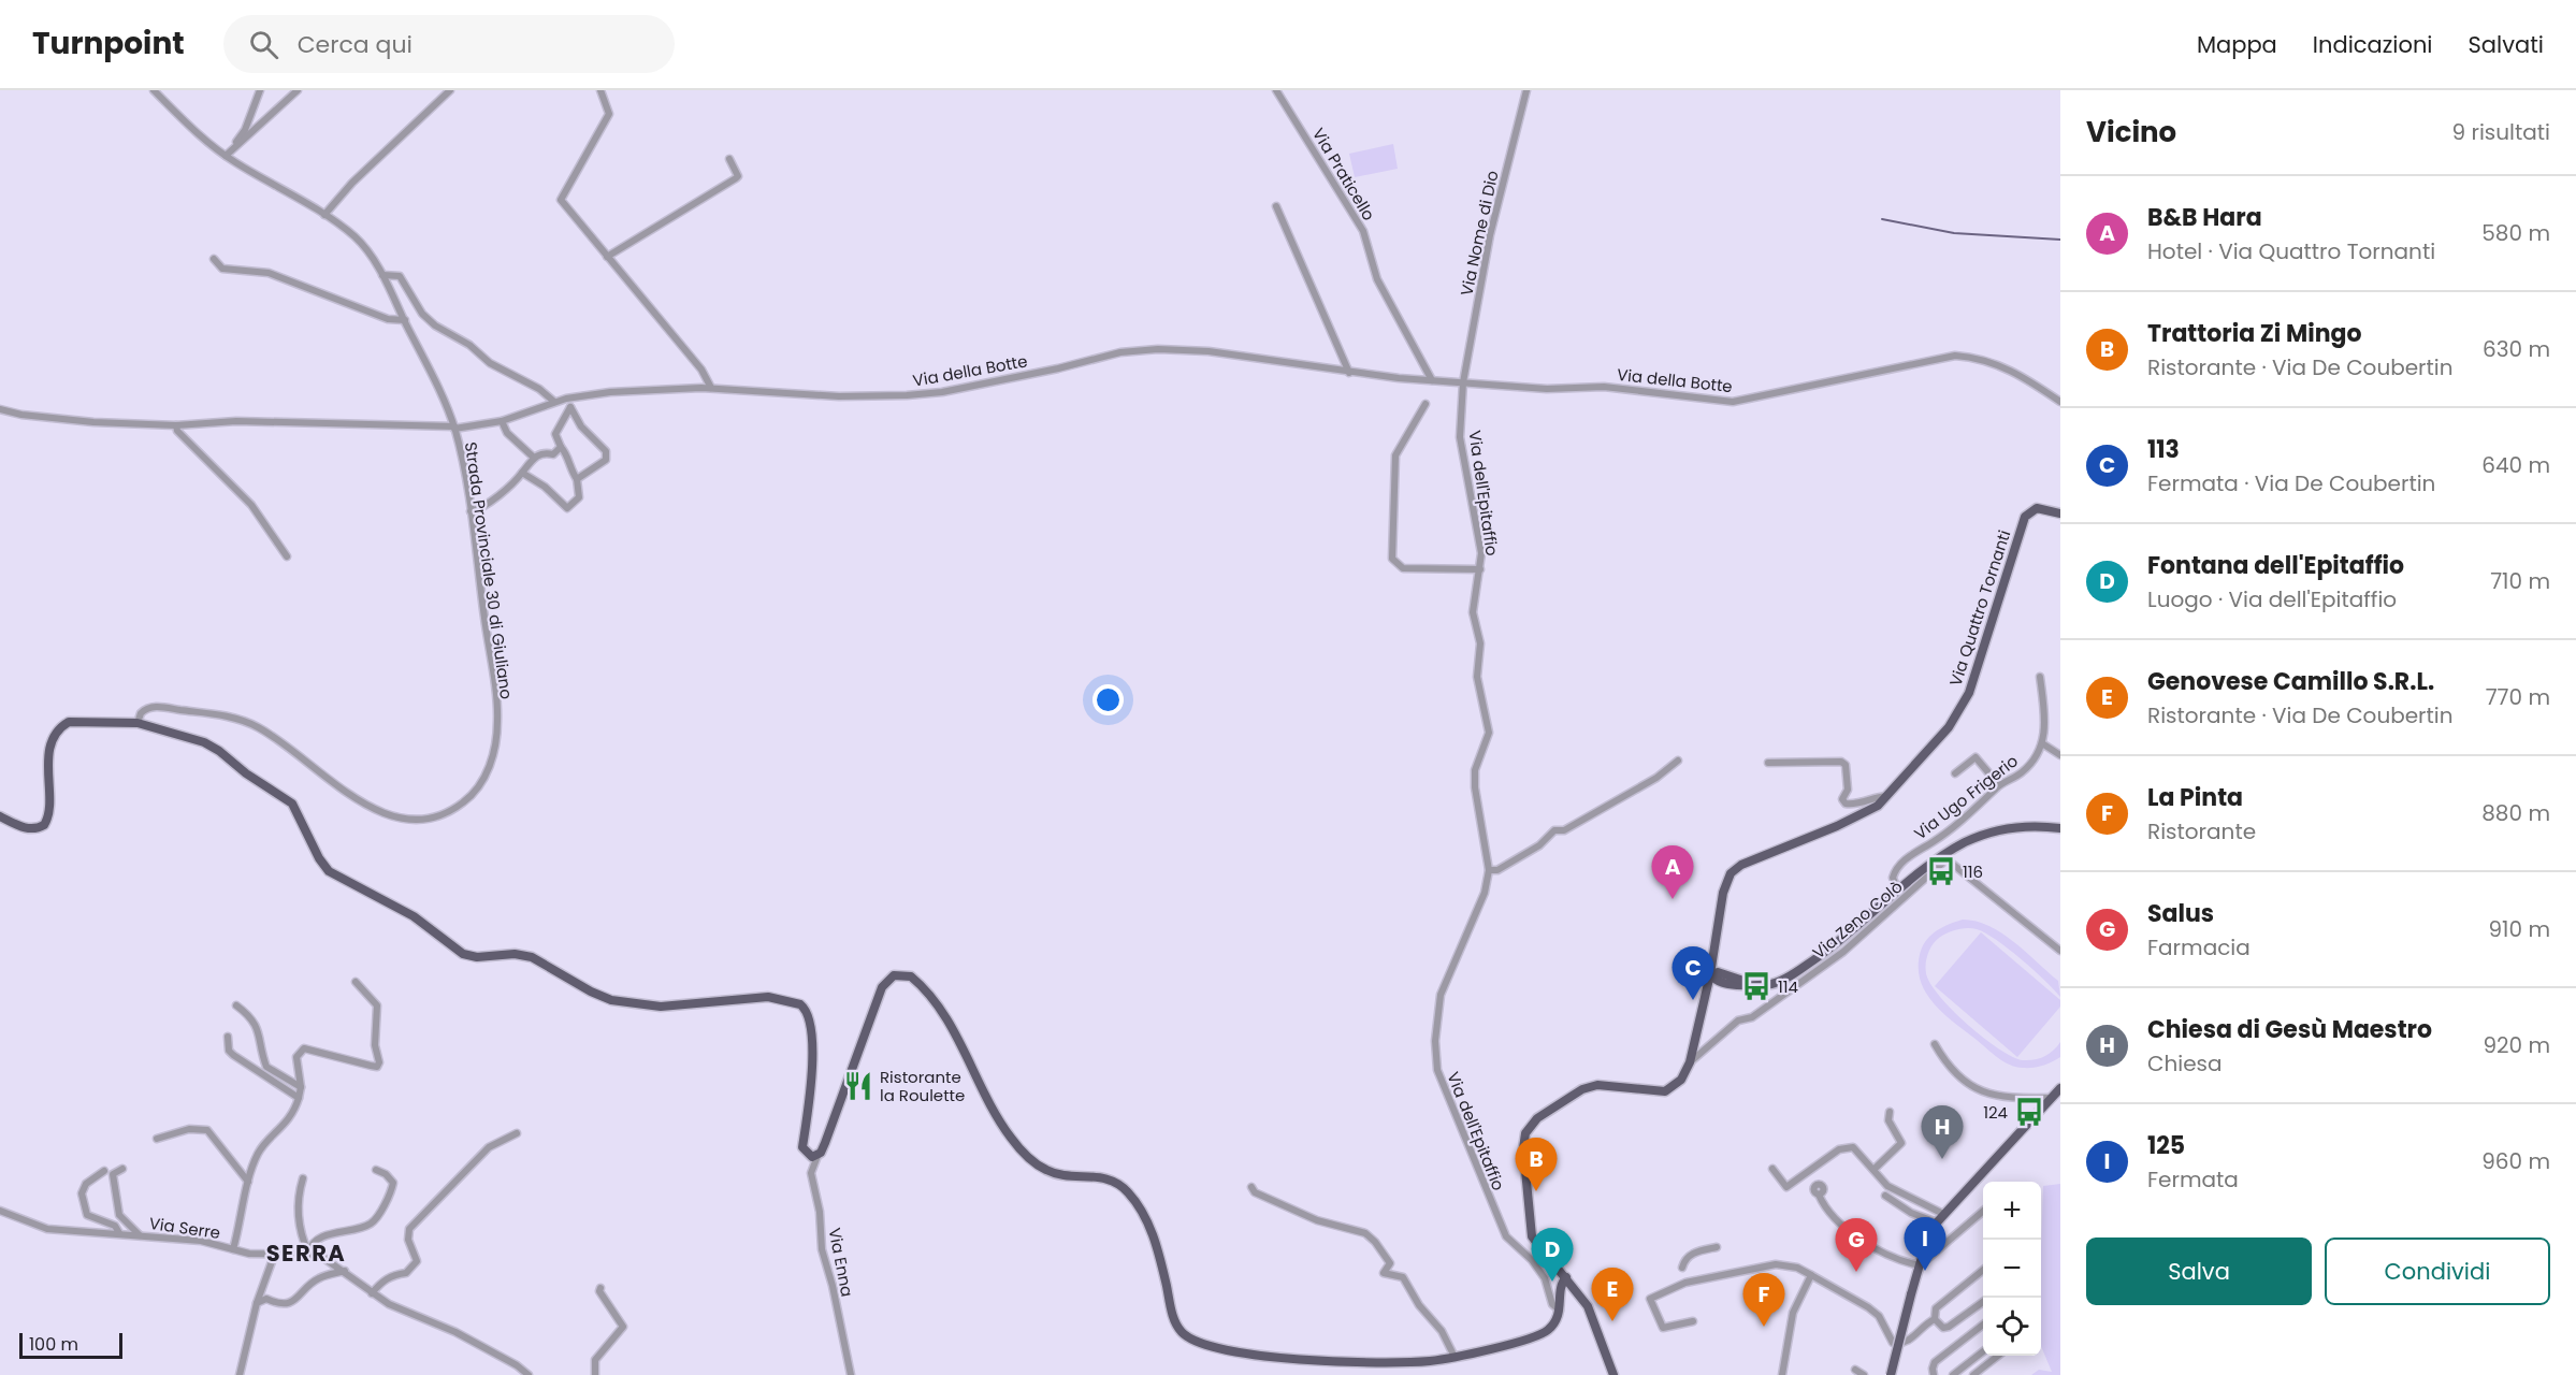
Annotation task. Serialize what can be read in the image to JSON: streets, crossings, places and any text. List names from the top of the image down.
{
  "streets": {
    "main road": ["Via Quattro Tornanti"],
    "street": [
      "Via Praticello",
      "Via Nome di Dio",
      "Via della Botte",
      "Via dell'Epitaffio",
      "Strada Provinciale 30 di Giuliano",
      "Via Ugo Frigerio",
      "Via Zeno Colò",
      "Via Serre",
      "Via Enna"
    ]
  },
  "crossings": [
    ["Via Praticello", "Via della Botte"],
    ["Via Nome di Dio", "Via della Botte"],
    ["Via Nome di Dio", "Via dell'Epitaffio"],
    ["Via della Botte", "Via dell'Epitaffio"],
    ["Via della Botte", "Strada Provinciale 30 di Giuliano"],
    ["Via Quattro Tornanti", "Via Zeno Colò"]
  ],
  "districts": ["SERRA"],
  "places": {
    "bus stop": ["116", "114", "124"],
    "restaurant": ["Ristorante la Roulette"]
  },
  "scale_bar": "100 m",
  "page": {
    "header": "Turnpoint",
    "search": "Cerca qui",
    "nav": ["Mappa", "Indicazioni", "Salvati"],
    "heading": ["Vicino", "9 risultati"],
    "list": [
      {
        "mark": "A",
        "name": "B&B Hara",
        "note": "Hotel · Via Quattro Tornanti",
        "value": "580 m"
      },
      {
        "mark": "B",
        "name": "Trattoria Zi Mingo",
        "note": "Ristorante · Via De Coubertin",
        "value": "630 m"
      },
      {
        "mark": "C",
        "name": "113",
        "note": "Fermata · Via De Coubertin",
        "value": "640 m"
      },
      {
        "mark": "D",
        "name": "Fontana dell'Epitaffio",
        "note": "Luogo · Via dell'Epitaffio",
        "value": "710 m"
      },
      {
        "mark": "E",
        "name": "Genovese Camillo S.R.L.",
        "note": "Ristorante · Via De Coubertin",
        "value": "770 m"
      },
      {
        "mark": "F",
        "name": "La Pinta",
        "note": "Ristorante",
        "value": "880 m"
      },
      {
        "mark": "G",
        "name": "Salus",
        "note": "Farmacia",
        "value": "910 m"
      },
      {
        "mark": "H",
        "name": "Chiesa di Gesù Maestro",
        "note": "Chiesa",
        "value": "920 m"
      },
      {
        "mark": "I",
        "name": "125",
        "note": "Fermata",
        "value": "960 m"
      }
    ],
    "pins": [
      "A",
      "C",
      "H",
      "B",
      "I",
      "G",
      "D",
      "E",
      "F"
    ],
    "map_buttons": ["+", "−"],
    "buttons": ["Salva", "Condividi"],
    "scale": "100 m"
  }
}
